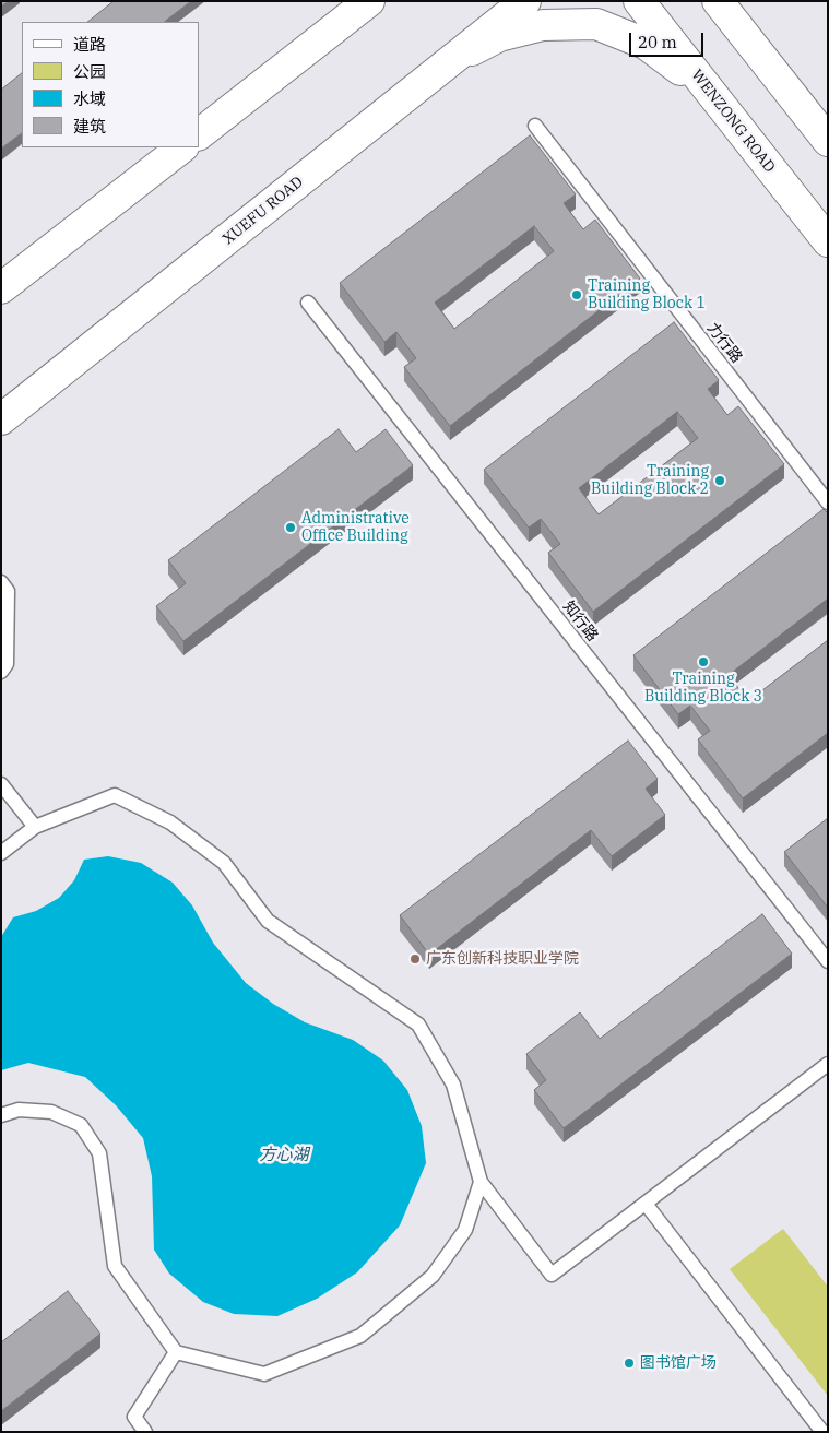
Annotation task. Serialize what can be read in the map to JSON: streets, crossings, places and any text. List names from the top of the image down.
{
  "streets": {
    "main road": ["WENZONG ROAD", "XUEFU ROAD"],
    "lane": ["力行路", "知行路"]
  },
  "water": ["方心湖"],
  "places": [
    "Training Building Block 1",
    "Training Building Block 2",
    "Administrative Office Building",
    "Training Building Block 3",
    "广东创新科技职业学院",
    "图书馆广场"
  ],
  "legend": [
    "道路",
    "公园",
    "水域",
    "建筑"
  ],
  "scale_bar": "20 m"
}
